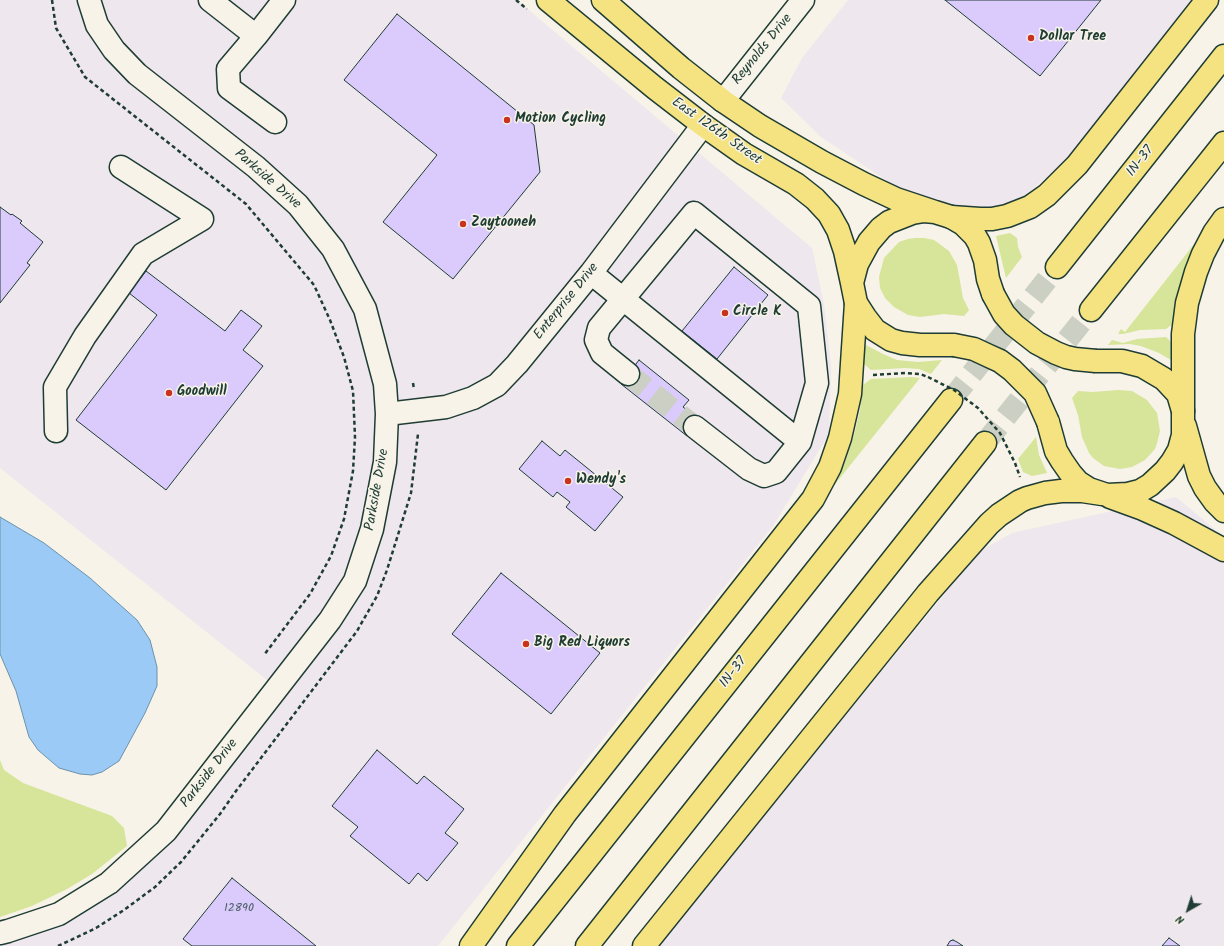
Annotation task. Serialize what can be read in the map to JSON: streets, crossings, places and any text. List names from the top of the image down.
{
  "streets": {
    "main road": ["East 126th Street", "IN-37"],
    "street": ["Reynolds Drive", "Parkside Drive", "Enterprise Drive"]
  },
  "crossings": [
    ["Reynolds Drive", "East 126th Street"],
    ["East 126th Street", "Enterprise Drive"],
    ["Parkside Drive", "Enterprise Drive"]
  ],
  "places": [
    "Dollar Tree",
    "Motion Cycling",
    "Zaytooneh",
    "Circle K",
    "Goodwill",
    "Wendy's",
    "Big Red Liquors"
  ],
  "house_numbers": ["12890"],
  "north": "bottom left"
}
